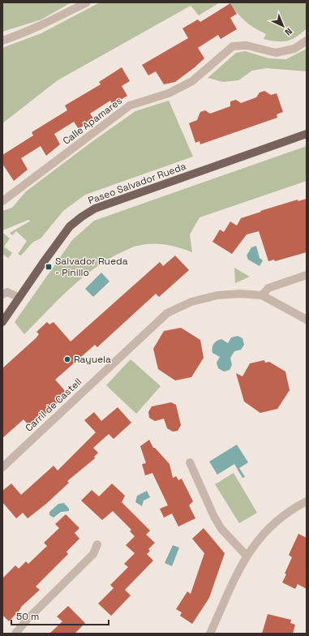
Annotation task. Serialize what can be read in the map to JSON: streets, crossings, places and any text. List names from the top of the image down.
{
  "streets": {
    "main road": ["Paseo Salvador Rueda"],
    "street": ["Calle Apamares", "Carril de Castell"]
  },
  "places": {
    "transit": ["Salvador Rueda - Pinillo"],
    "other": ["Rayuela"]
  },
  "scale_bar": "50 m",
  "north": "bottom right"
}
